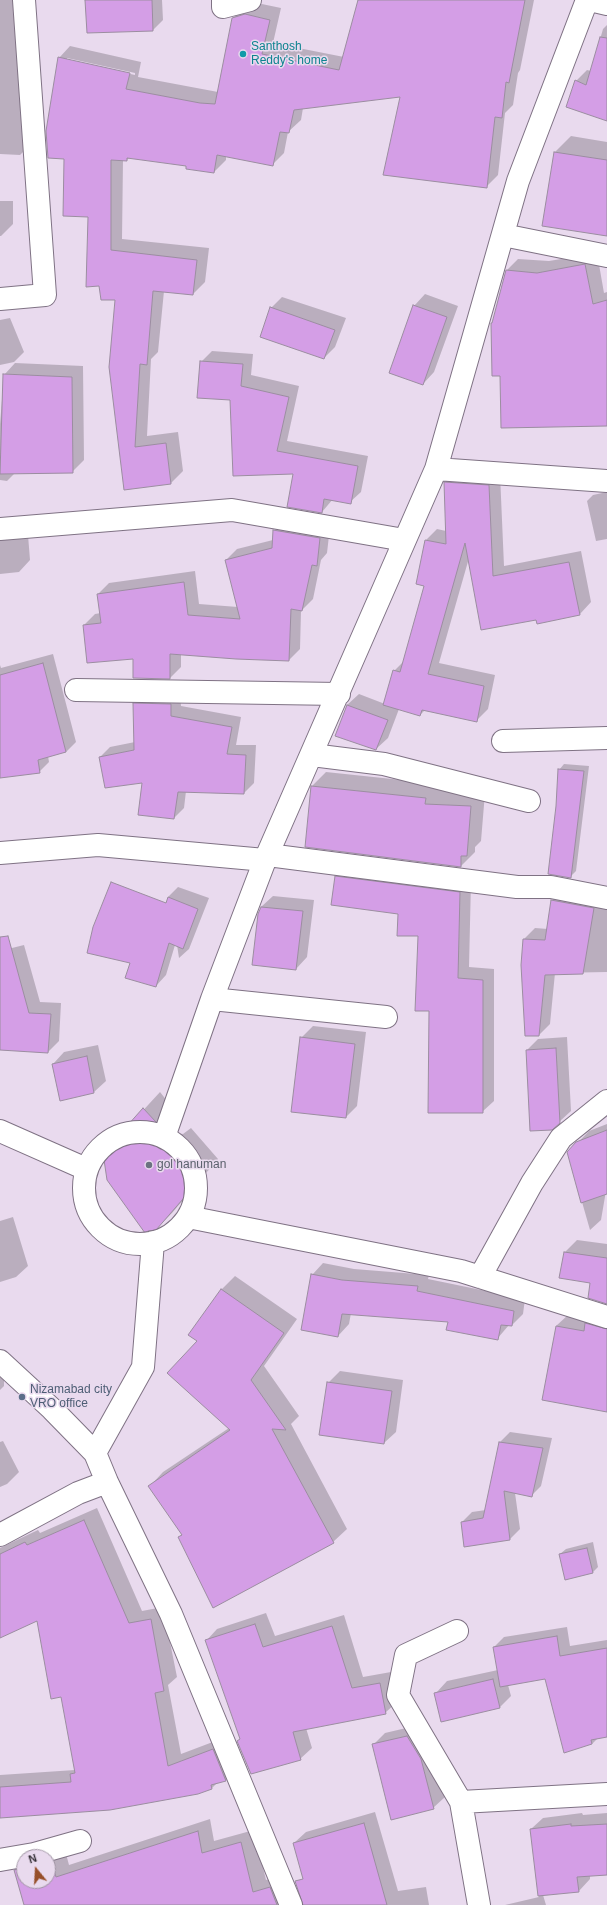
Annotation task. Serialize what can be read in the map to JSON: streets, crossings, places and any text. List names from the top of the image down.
{
  "places": ["Santhosh Reddy's home", "gol hanuman", "Nizamabad city VRO office"],
  "north": "top"
}
